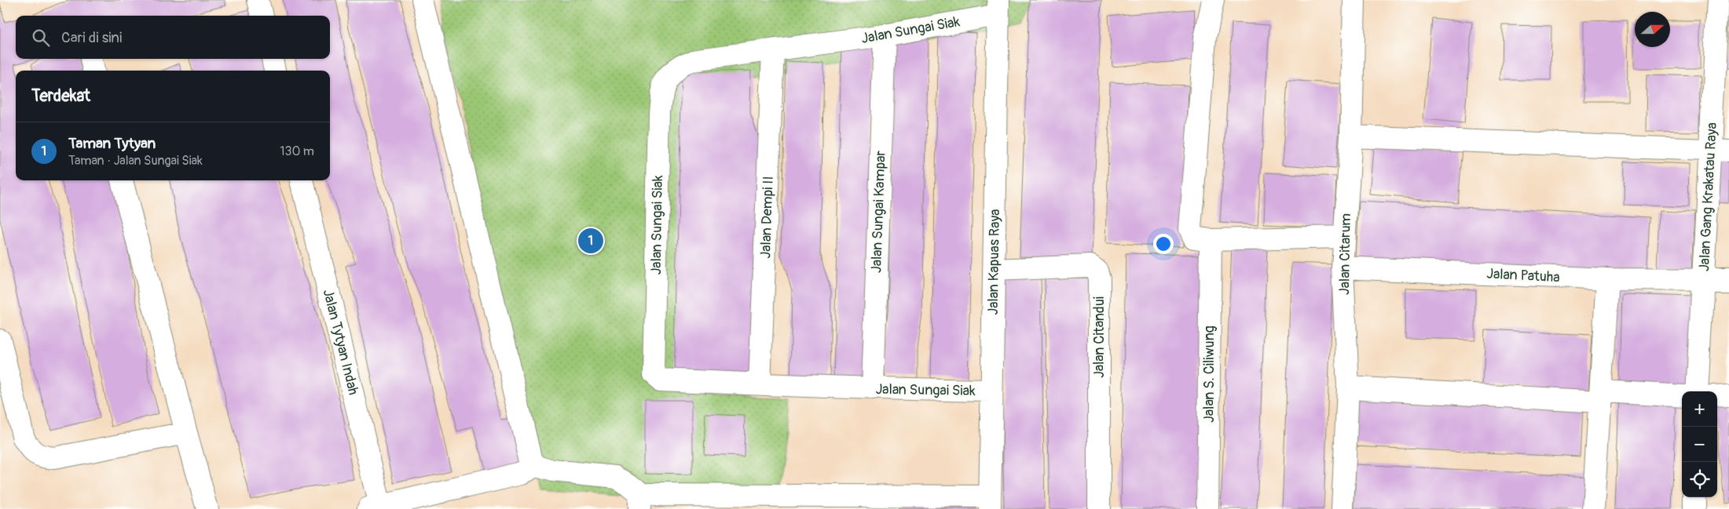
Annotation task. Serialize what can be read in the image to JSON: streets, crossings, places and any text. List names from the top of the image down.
{
  "streets": {
    "street": [
      "Jalan Sungai Siak",
      "Jalan Gang Krakatau Raya",
      "Jalan Sungai Kampar",
      "Jalan Dempi II",
      "Jalan Citarum",
      "Jalan Kapuas Raya",
      "Jalan Patuha",
      "Jalan Citandui",
      "Jalan Tytyan Indah",
      "Jalan S. Ciliwung"
    ]
  },
  "crossings": [
    ["Jalan Sungai Siak", "Jalan Sungai Kampar"],
    ["Jalan Sungai Siak", "Jalan Dempi II"],
    ["Jalan Sungai Siak", "Jalan Kapuas Raya"],
    ["Jalan Gang Krakatau Raya", "Jalan Patuha"],
    ["Jalan Citarum", "Jalan Patuha"],
    ["Jalan Kapuas Raya", "Jalan Citandui"]
  ],
  "north": "right",
  "page": {
    "search": "Cari di sini",
    "heading": "Terdekat",
    "list": [
      {
        "mark": "1",
        "name": "Taman Tytyan",
        "note": "Taman · Jalan Sungai Siak",
        "value": "130 m"
      }
    ],
    "pins": "1",
    "map_buttons": ["+", "−"]
  }
}
